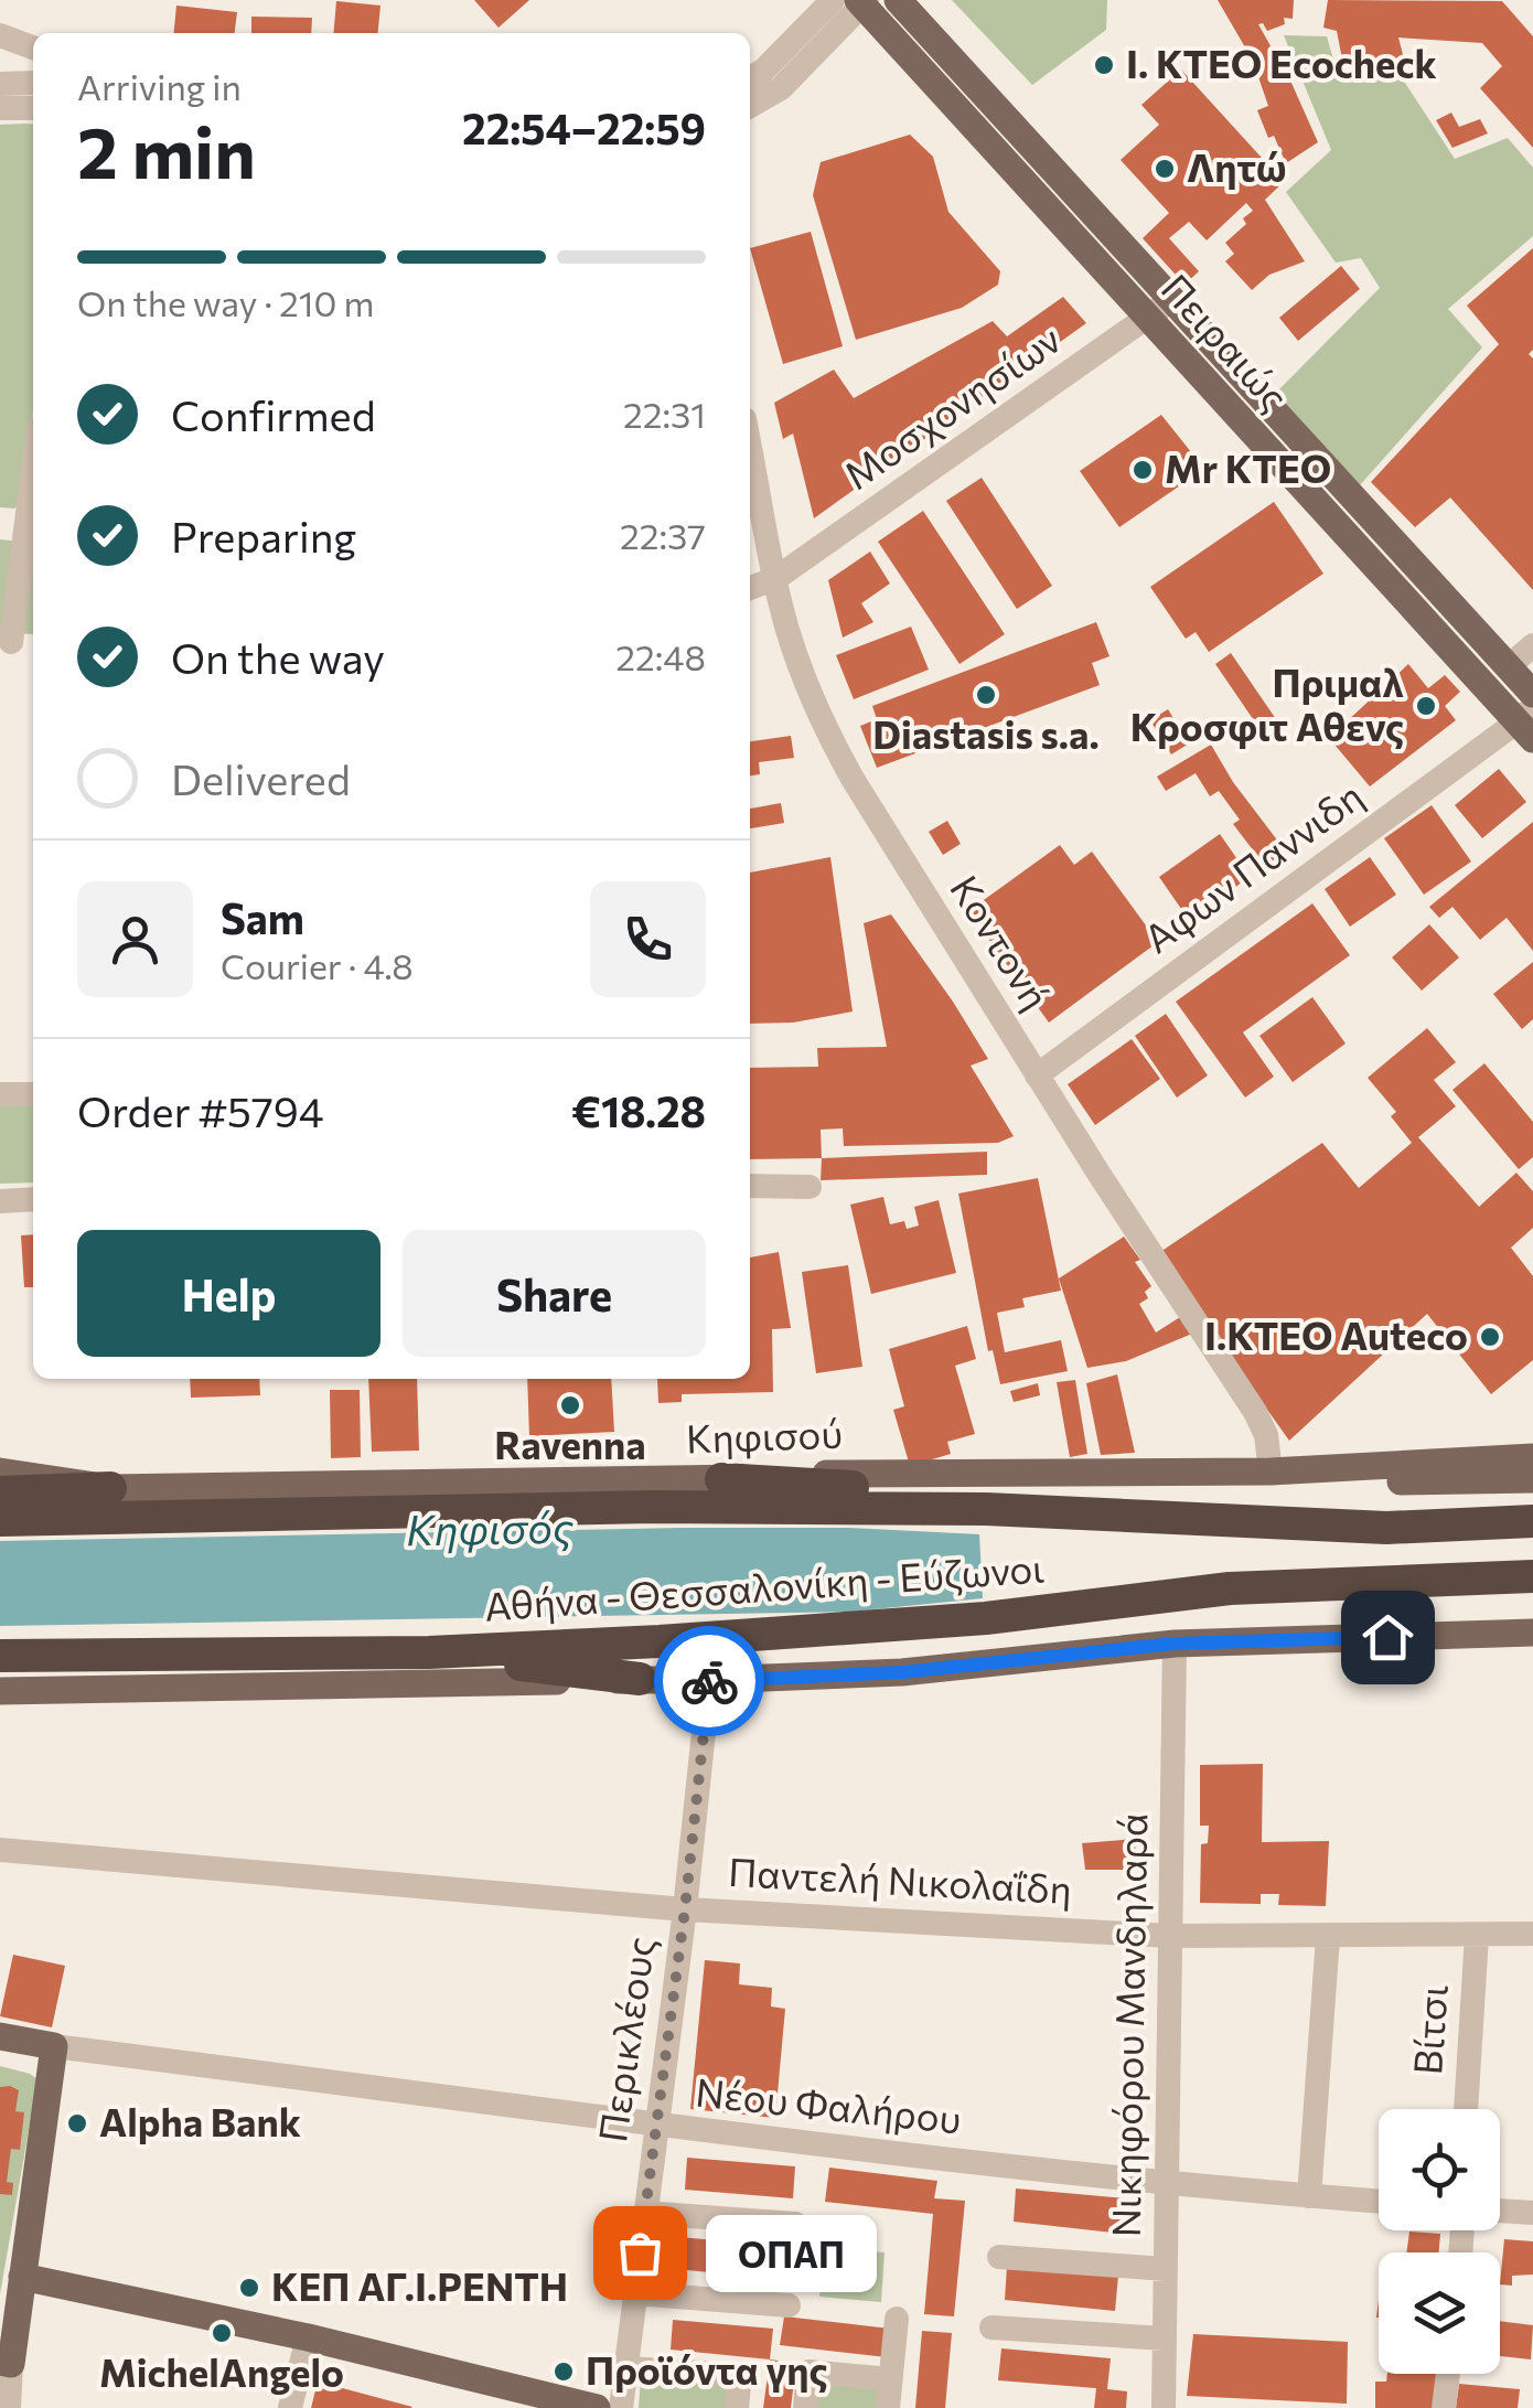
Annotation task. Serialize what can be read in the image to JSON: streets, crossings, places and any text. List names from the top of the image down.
{
  "streets": {
    "highway": ["Αθήνα - Θεσσαλονίκη - Εύζωνοι"],
    "main road": ["Πειραιώς", "Κηφισού"],
    "street": [
      "Μοσχονησίων",
      "Αφων Παννιδη",
      "Κοντονή",
      "Παντελή Νικολαΐδη",
      "Νικηφόρου Μανδηλαρά",
      "Βίτσι",
      "Περικλέους",
      "Νέου Φαλήρου"
    ]
  },
  "crossings": [
    ["Πειραιώς", "Μοσχονησίων"],
    ["Πειραιώς", "Αφων Παννιδη"],
    ["Μοσχονησίων", "Κοντονή"],
    ["Αφων Παννιδη", "Κοντονή"],
    ["Κοντονή", "Κηφισού"],
    ["Παντελή Νικολαΐδη", "Νικηφόρου Μανδηλαρά"],
    ["Παντελή Νικολαΐδη", "Βίτσι"],
    ["Παντελή Νικολαΐδη", "Περικλέους"],
    ["Νικηφόρου Μανδηλαρά", "Νέου Φαλήρου"],
    ["Περικλέους", "Νέου Φαλήρου"]
  ],
  "water": ["Κηφισός"],
  "places": [
    "Ι. ΚΤΕΟ Ecocheck",
    "Λητώ",
    "Mr KTEO",
    "Diastasis s.a.",
    "Πριμαλ Κροσφιτ Αθενς",
    "Ι.ΚΤΕΟ Auteco",
    "Ravenna",
    "Alpha Bank",
    "ΟΠΑΠ",
    "ΚΕΠ ΑΓ.Ι.ΡΕΝΤΗ",
    "MichelAngelo",
    "Προϊόντα γης"
  ],
  "page": {
    "heading": ["2 min", "Arriving in", "22:54–22:59"],
    "panel": [
      "Sam",
      "Courier · 4.8",
      "Order #5794",
      "€18.28"
    ],
    "bar": "On the way · 210 m",
    "list": [
      ["Confirmed", "22:31"],
      ["Preparing", "22:37"],
      ["On the way", "22:48"],
      "Delivered"
    ],
    "buttons": ["Help", "Share"],
    "bubble": "ΟΠΑΠ"
  }
}
